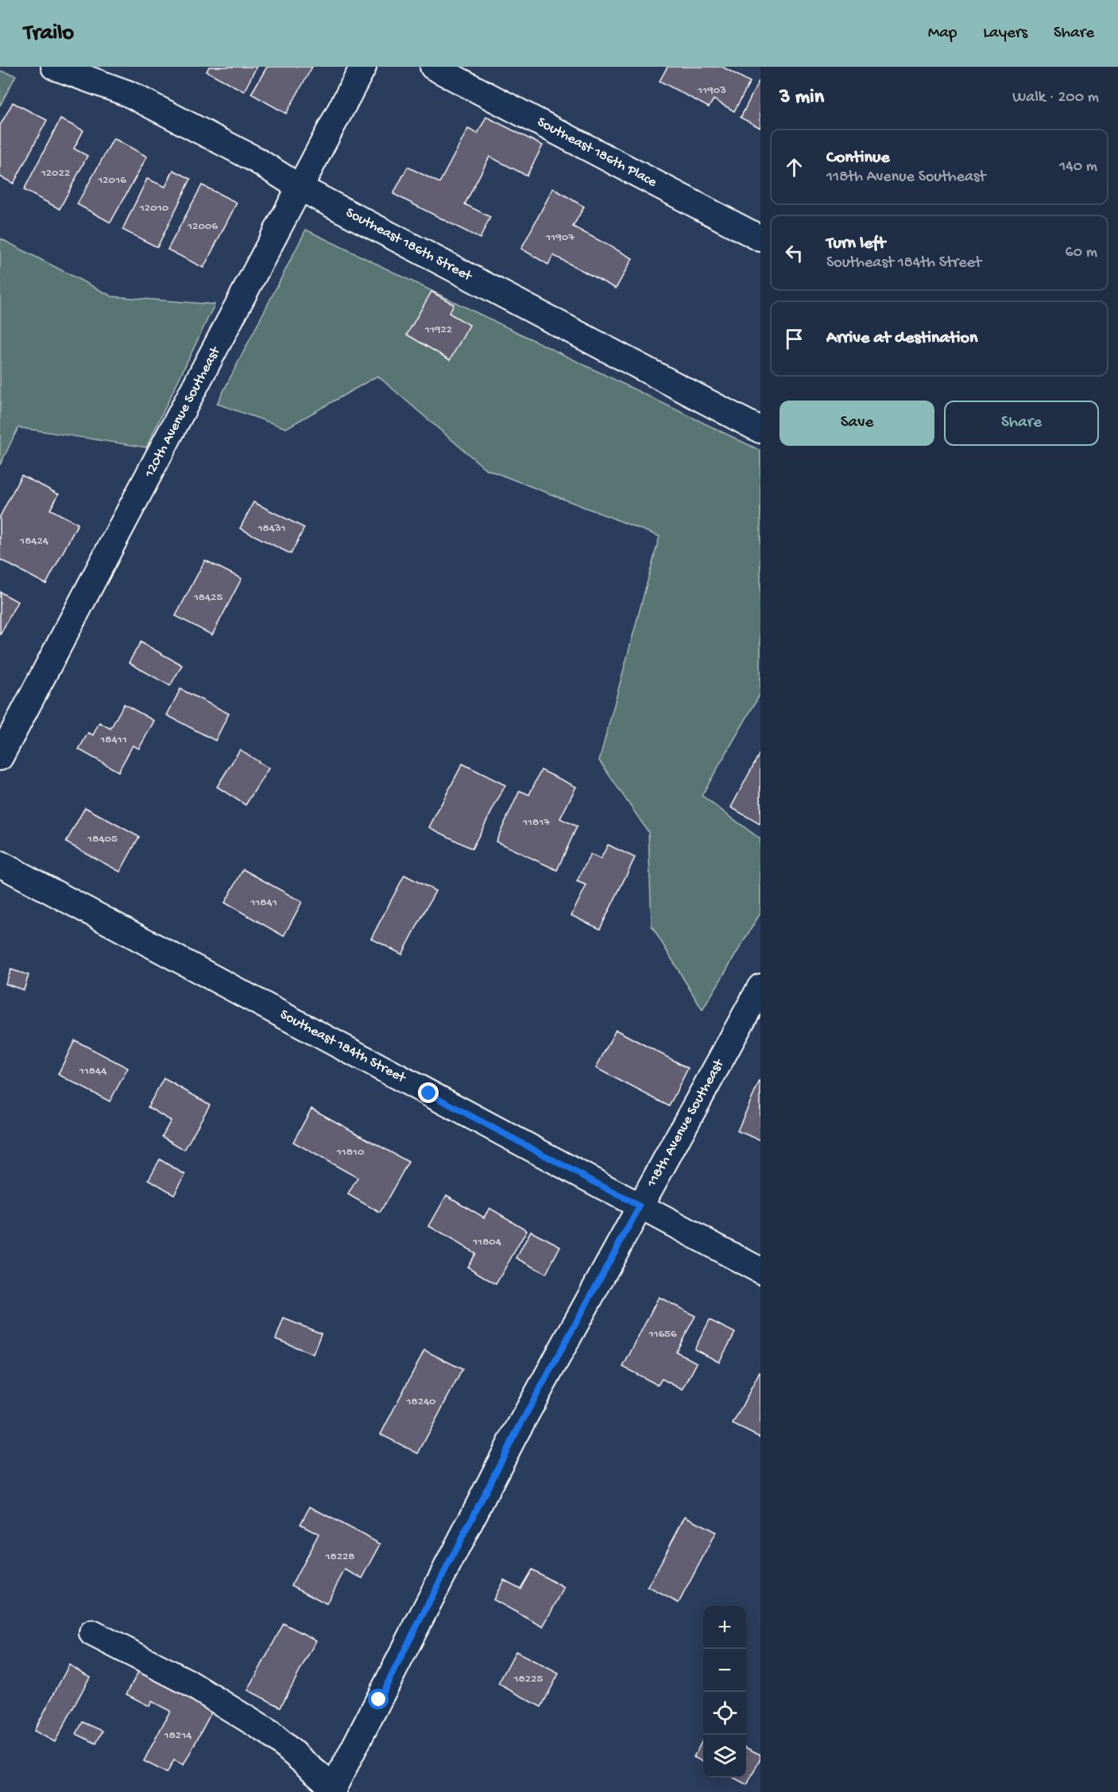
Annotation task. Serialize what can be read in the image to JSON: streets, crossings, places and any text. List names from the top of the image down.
{
  "streets": {
    "street": [
      "Southeast 186th Place",
      "Southeast 186th Street",
      "120th Avenue Southeast",
      "Southeast 184th Street",
      "118th Avenue Southeast"
    ]
  },
  "crossings": [
    ["Southeast 186th Street", "120th Avenue Southeast"],
    ["Southeast 184th Street", "118th Avenue Southeast"]
  ],
  "house_numbers": [
    "11903",
    "12022",
    "12016",
    "12010",
    "12006",
    "11907",
    "11922",
    "18431",
    "18424",
    "18425",
    "18411",
    "11817",
    "18405",
    "11841",
    "11844",
    "11810",
    "11804",
    "11656",
    "18240",
    "18228",
    "18225",
    "18214"
  ],
  "page": {
    "header": "Trailo",
    "nav": ["Map", "Layers", "Share"],
    "heading": ["3 min", "Walk · 200 m"],
    "list": [
      ["Continue", "118th Avenue Southeast", "140 m"],
      ["Turn left", "Southeast 184th Street", "60 m"],
      "Arrive at destination"
    ],
    "buttons": ["Save", "Share"],
    "map_buttons": ["+", "−"]
  }
}
